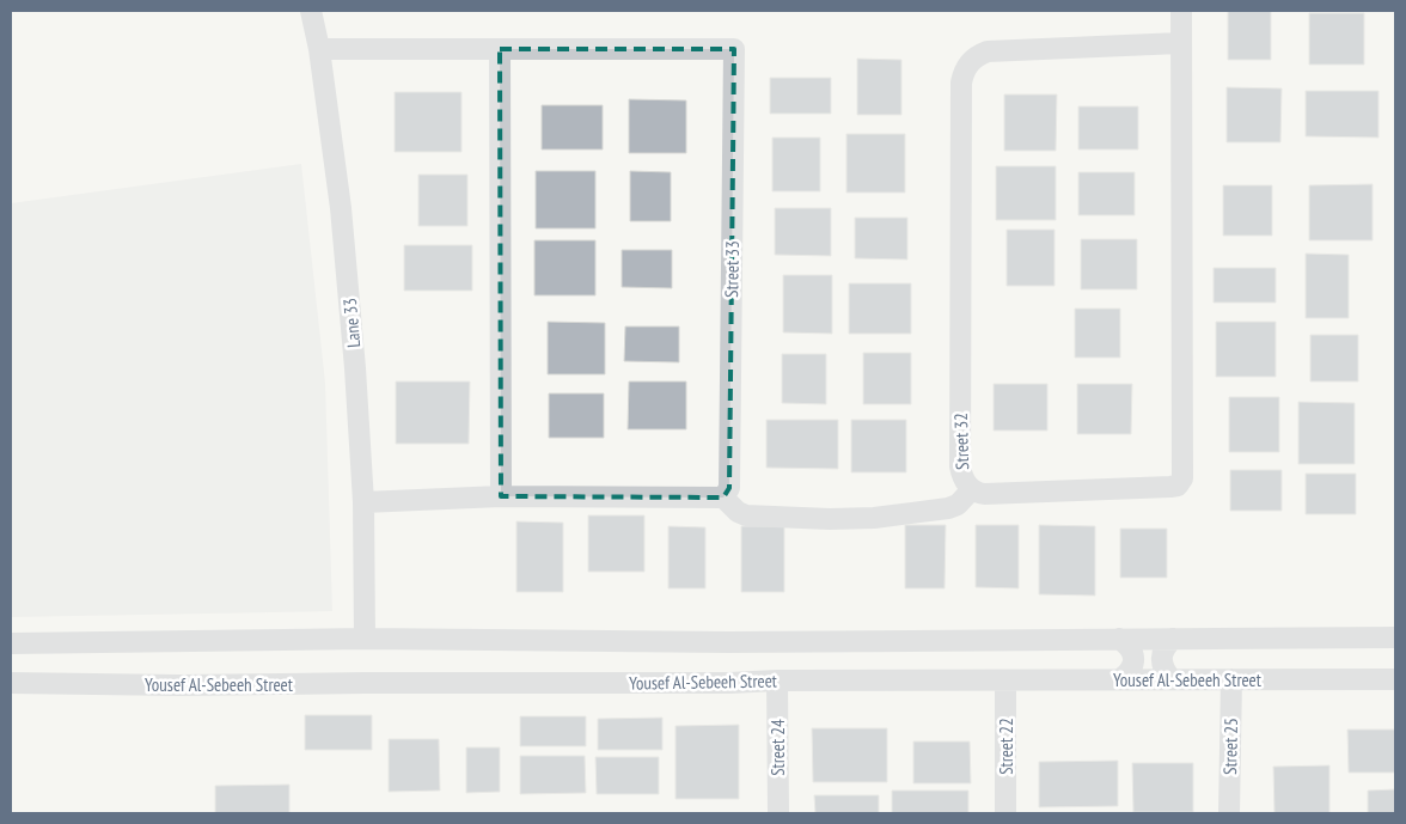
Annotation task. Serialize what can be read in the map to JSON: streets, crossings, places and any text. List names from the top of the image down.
{
  "streets": {
    "street": [
      "Street 33",
      "Lane 33",
      "Street 32",
      "Yousef Al-Sebeeh Street",
      "Street 22",
      "Street 25",
      "Street 24"
    ]
  },
  "crossings": [
    ["Street 33", "Lane 33"],
    ["Yousef Al-Sebeeh Street", "Street 22"],
    ["Yousef Al-Sebeeh Street", "Street 25"],
    ["Yousef Al-Sebeeh Street", "Street 24"]
  ]
}
